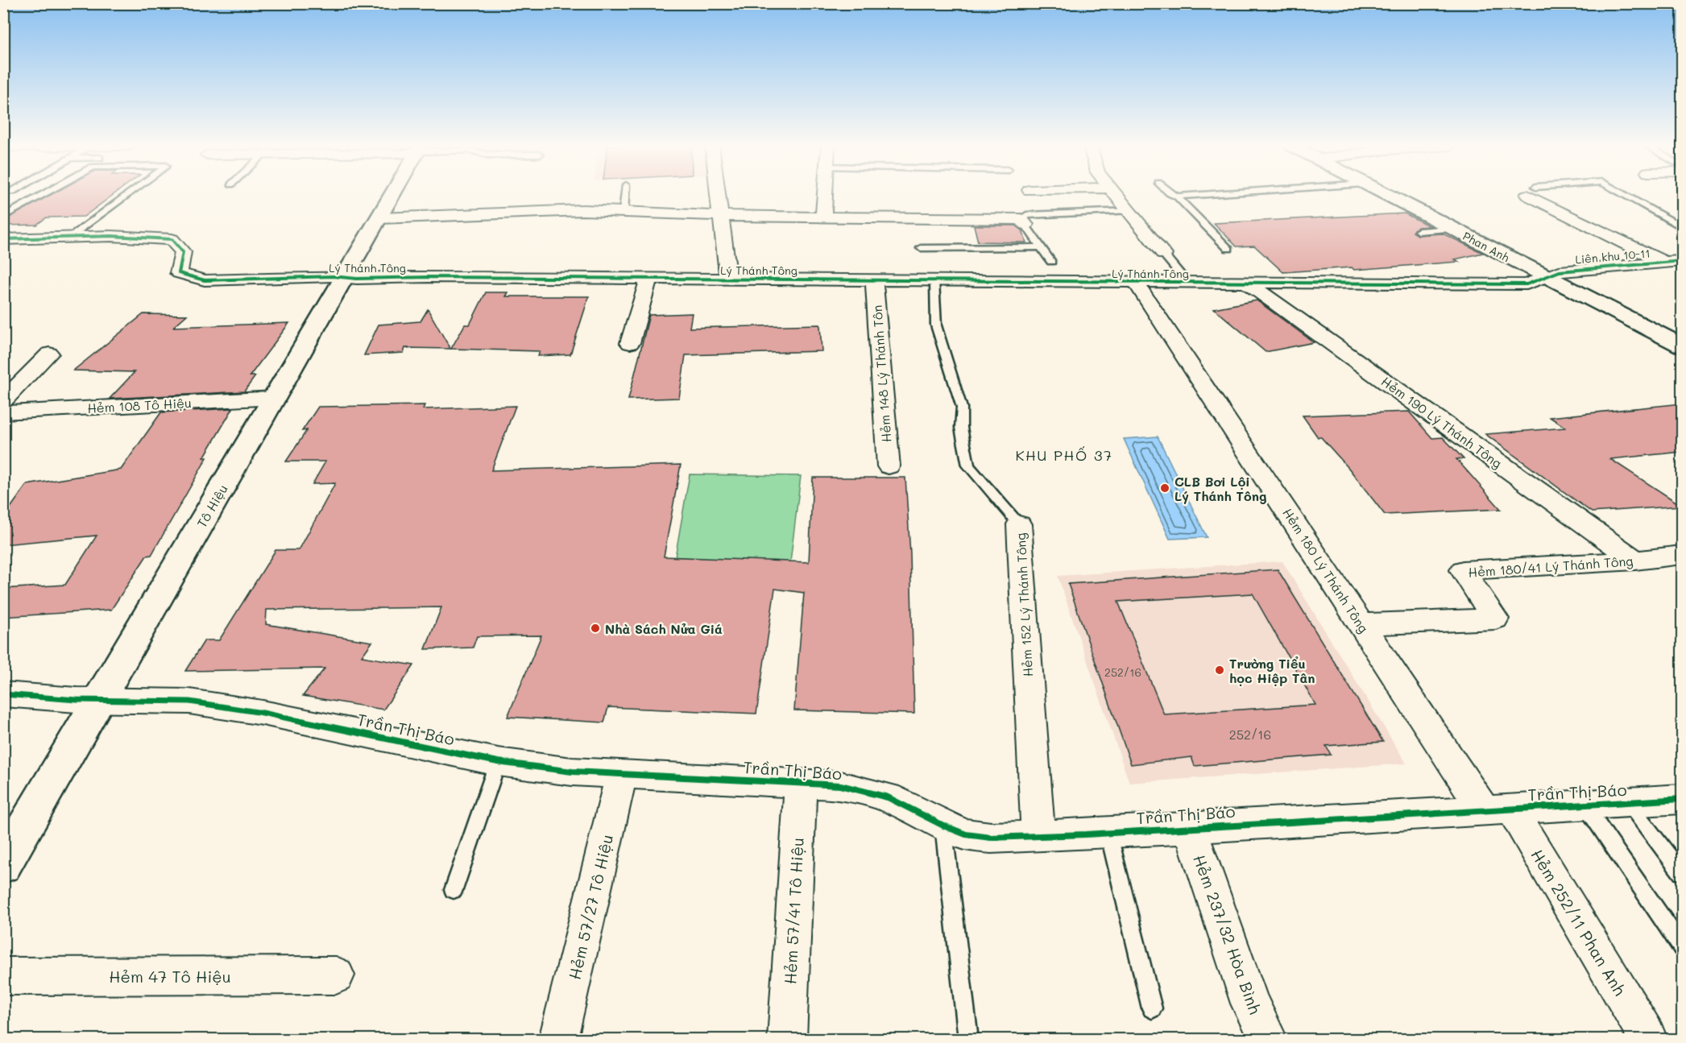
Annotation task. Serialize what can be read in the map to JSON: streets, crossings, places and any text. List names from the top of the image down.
{
  "streets": {
    "street": [
      "Phan Anh",
      "Liên khu 10-11",
      "Lý Thánh Tông",
      "Hẻm 148 Lý Thánh Tôn",
      "Hẻm 108 Tô Hiệu",
      "Hẻm 190 Lý Thánh Tông",
      "Tô Hiệu",
      "Hẻm 180/41 Lý Thánh Tông",
      "Hẻm 180 Lý Thánh Tông",
      "Hẻm 152 Lý Thánh Tông",
      "Trần Thị Báo",
      "Hẻm 57/27 Tô Hiệu",
      "Hẻm 57/41 Tô Hiệu",
      "Hẻm 252/11 Phan Anh",
      "Hẻm 237/32 Hòa Bình",
      "Hẻm 47 Tô Hiệu"
    ]
  },
  "crossings": [
    ["Phan Anh", "Liên khu 10-11"],
    ["Phan Anh", "Lý Thánh Tông"],
    ["Liên khu 10-11", "Lý Thánh Tông"],
    ["Lý Thánh Tông", "Hẻm 148 Lý Thánh Tôn"],
    ["Lý Thánh Tông", "Hẻm 190 Lý Thánh Tông"],
    ["Lý Thánh Tông", "Tô Hiệu"],
    ["Lý Thánh Tông", "Hẻm 180 Lý Thánh Tông"],
    ["Lý Thánh Tông", "Hẻm 152 Lý Thánh Tông"],
    ["Hẻm 108 Tô Hiệu", "Tô Hiệu"],
    ["Hẻm 190 Lý Thánh Tông", "Hẻm 180/41 Lý Thánh Tông"],
    ["Tô Hiệu", "Trần Thị Báo"],
    ["Hẻm 180/41 Lý Thánh Tông", "Hẻm 180 Lý Thánh Tông"],
    ["Hẻm 180 Lý Thánh Tông", "Trần Thị Báo"],
    ["Hẻm 180 Lý Thánh Tông", "Hẻm 252/11 Phan Anh"],
    ["Hẻm 152 Lý Thánh Tông", "Trần Thị Báo"],
    ["Trần Thị Báo", "Hẻm 57/27 Tô Hiệu"],
    ["Trần Thị Báo", "Hẻm 57/41 Tô Hiệu"],
    ["Trần Thị Báo", "Hẻm 252/11 Phan Anh"],
    ["Trần Thị Báo", "Hẻm 237/32 Hòa Bình"]
  ],
  "districts": ["KHU PHỐ 37"],
  "places": ["CLB Bơi Lội Lý Thánh Tông", "Nhà Sách Nửa Giá", "Trường Tiểu học Hiệp Tân"],
  "house_numbers": ["252/16", "252/16"]
}
